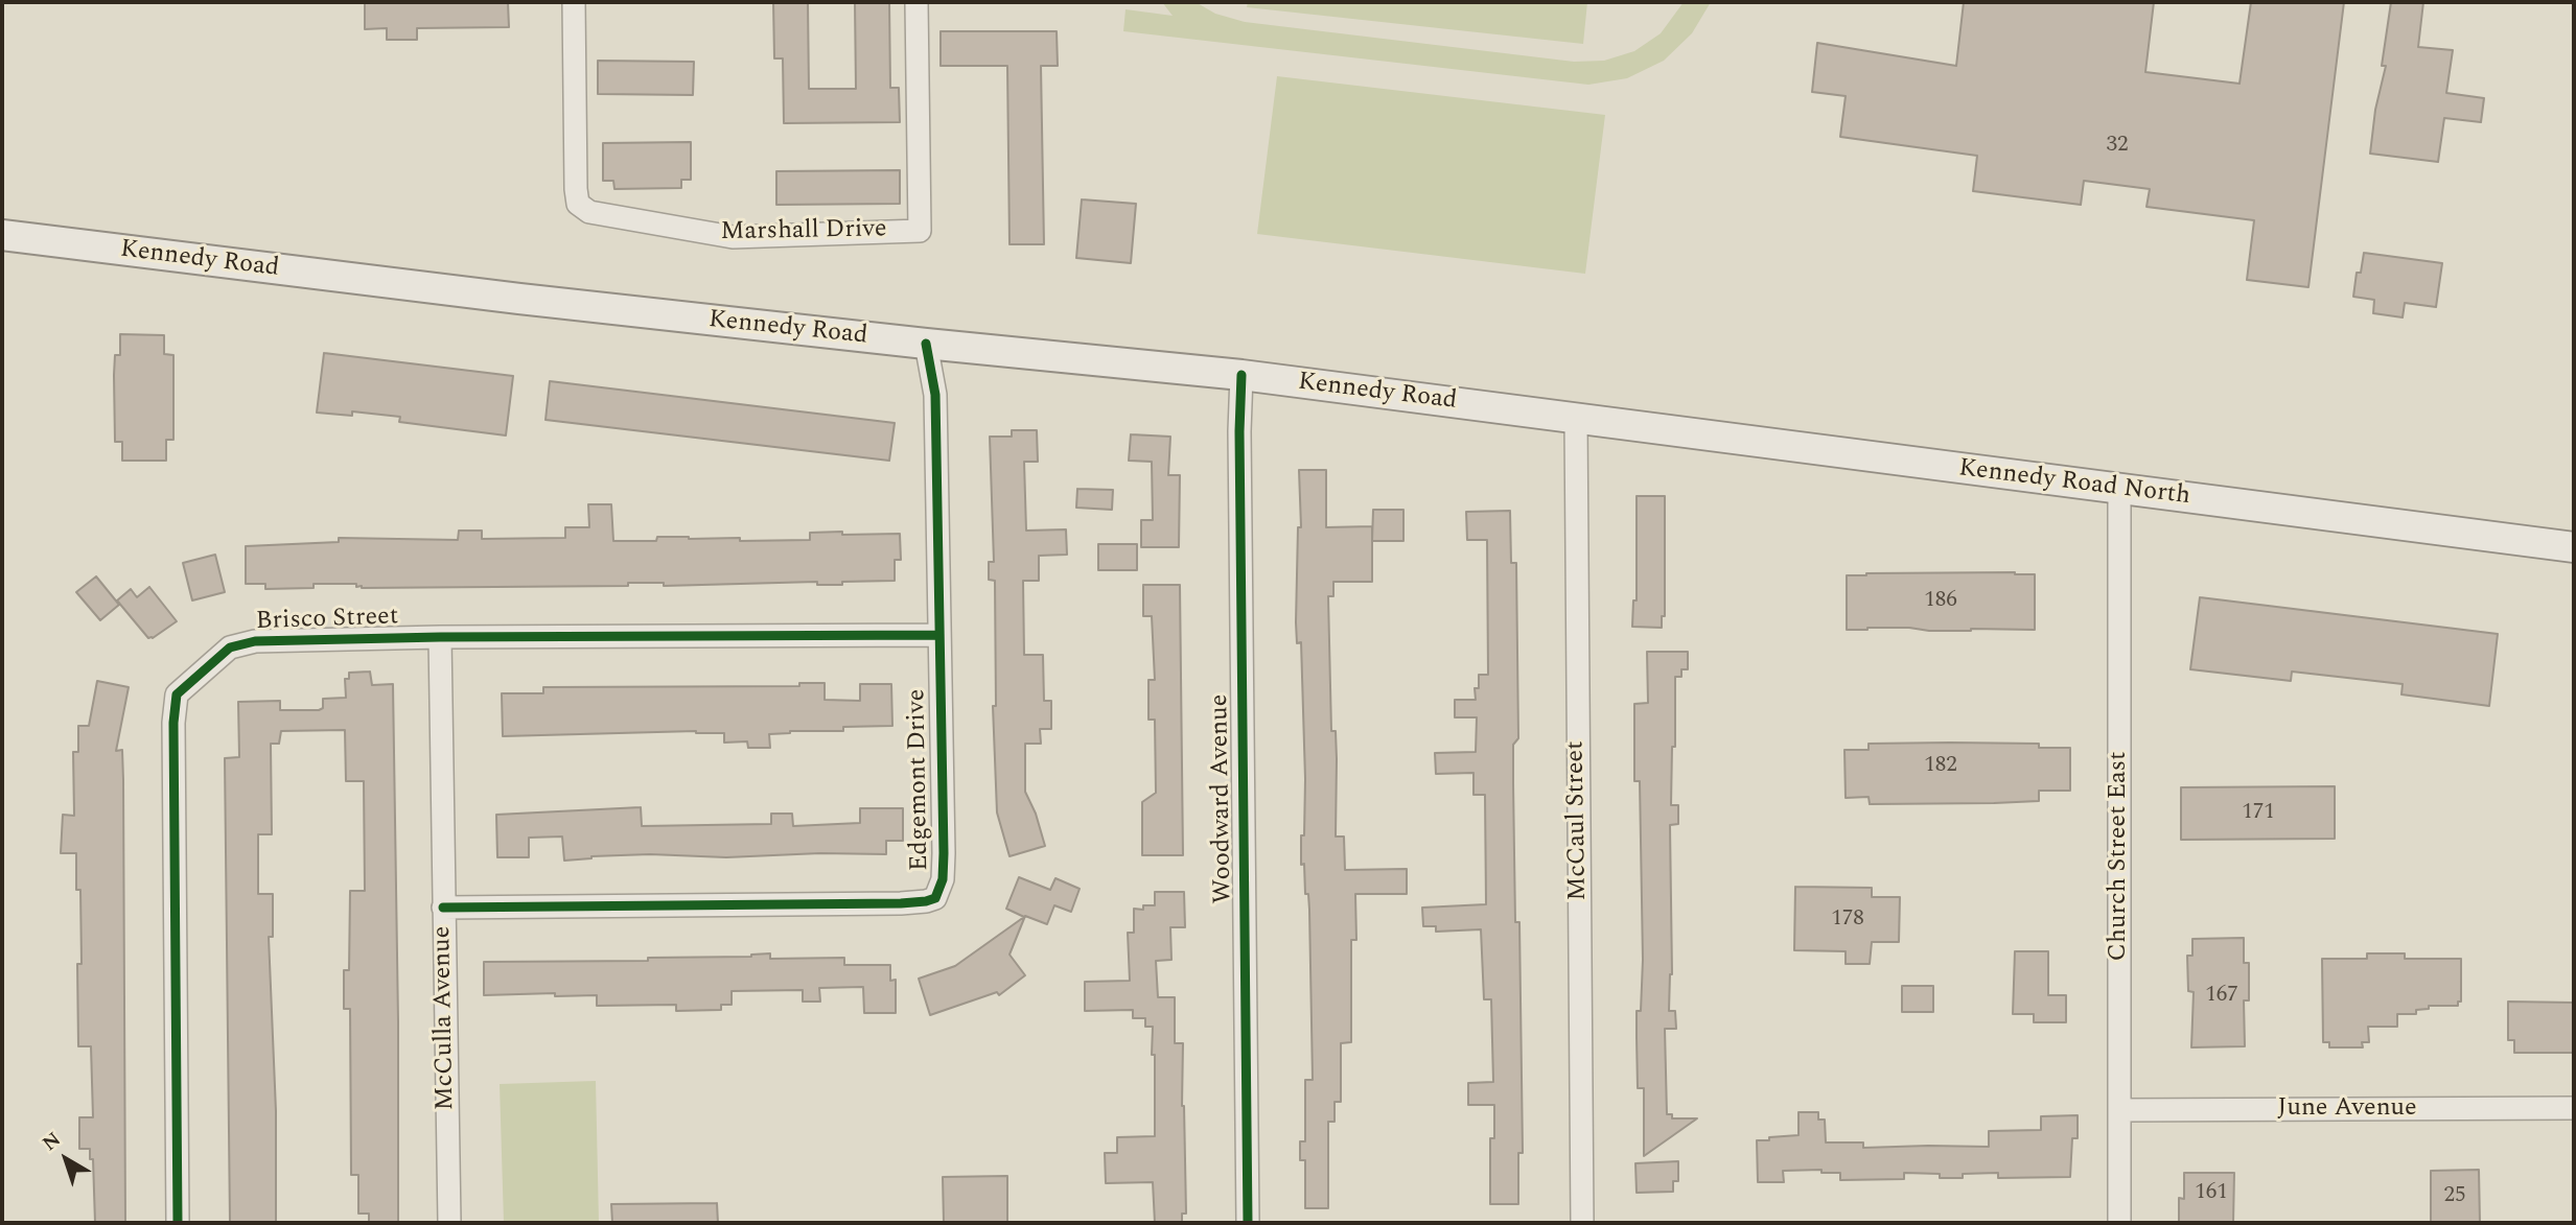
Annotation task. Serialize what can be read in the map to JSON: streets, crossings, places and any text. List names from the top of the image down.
{
  "streets": {
    "main road": ["Kennedy Road", "Kennedy Road North"],
    "street": [
      "Marshall Drive",
      "Brisco Street",
      "Edgemont Drive",
      "Woodward Avenue",
      "McCaul Street",
      "Church Street East",
      "McCulla Avenue",
      "June Avenue"
    ]
  },
  "crossings": [
    ["Kennedy Road", "Kennedy Road North"],
    ["Kennedy Road", "Edgemont Drive"],
    ["Kennedy Road", "Woodward Avenue"],
    ["Kennedy Road", "McCaul Street"],
    ["Kennedy Road North", "McCaul Street"],
    ["Kennedy Road North", "Church Street East"],
    ["Brisco Street", "Edgemont Drive"],
    ["Brisco Street", "McCulla Avenue"],
    ["Edgemont Drive", "McCulla Avenue"],
    ["Church Street East", "June Avenue"]
  ],
  "house_numbers": [
    "32",
    "186",
    "182",
    "171",
    "178",
    "167",
    "161",
    "25"
  ],
  "north": "top left"
}
